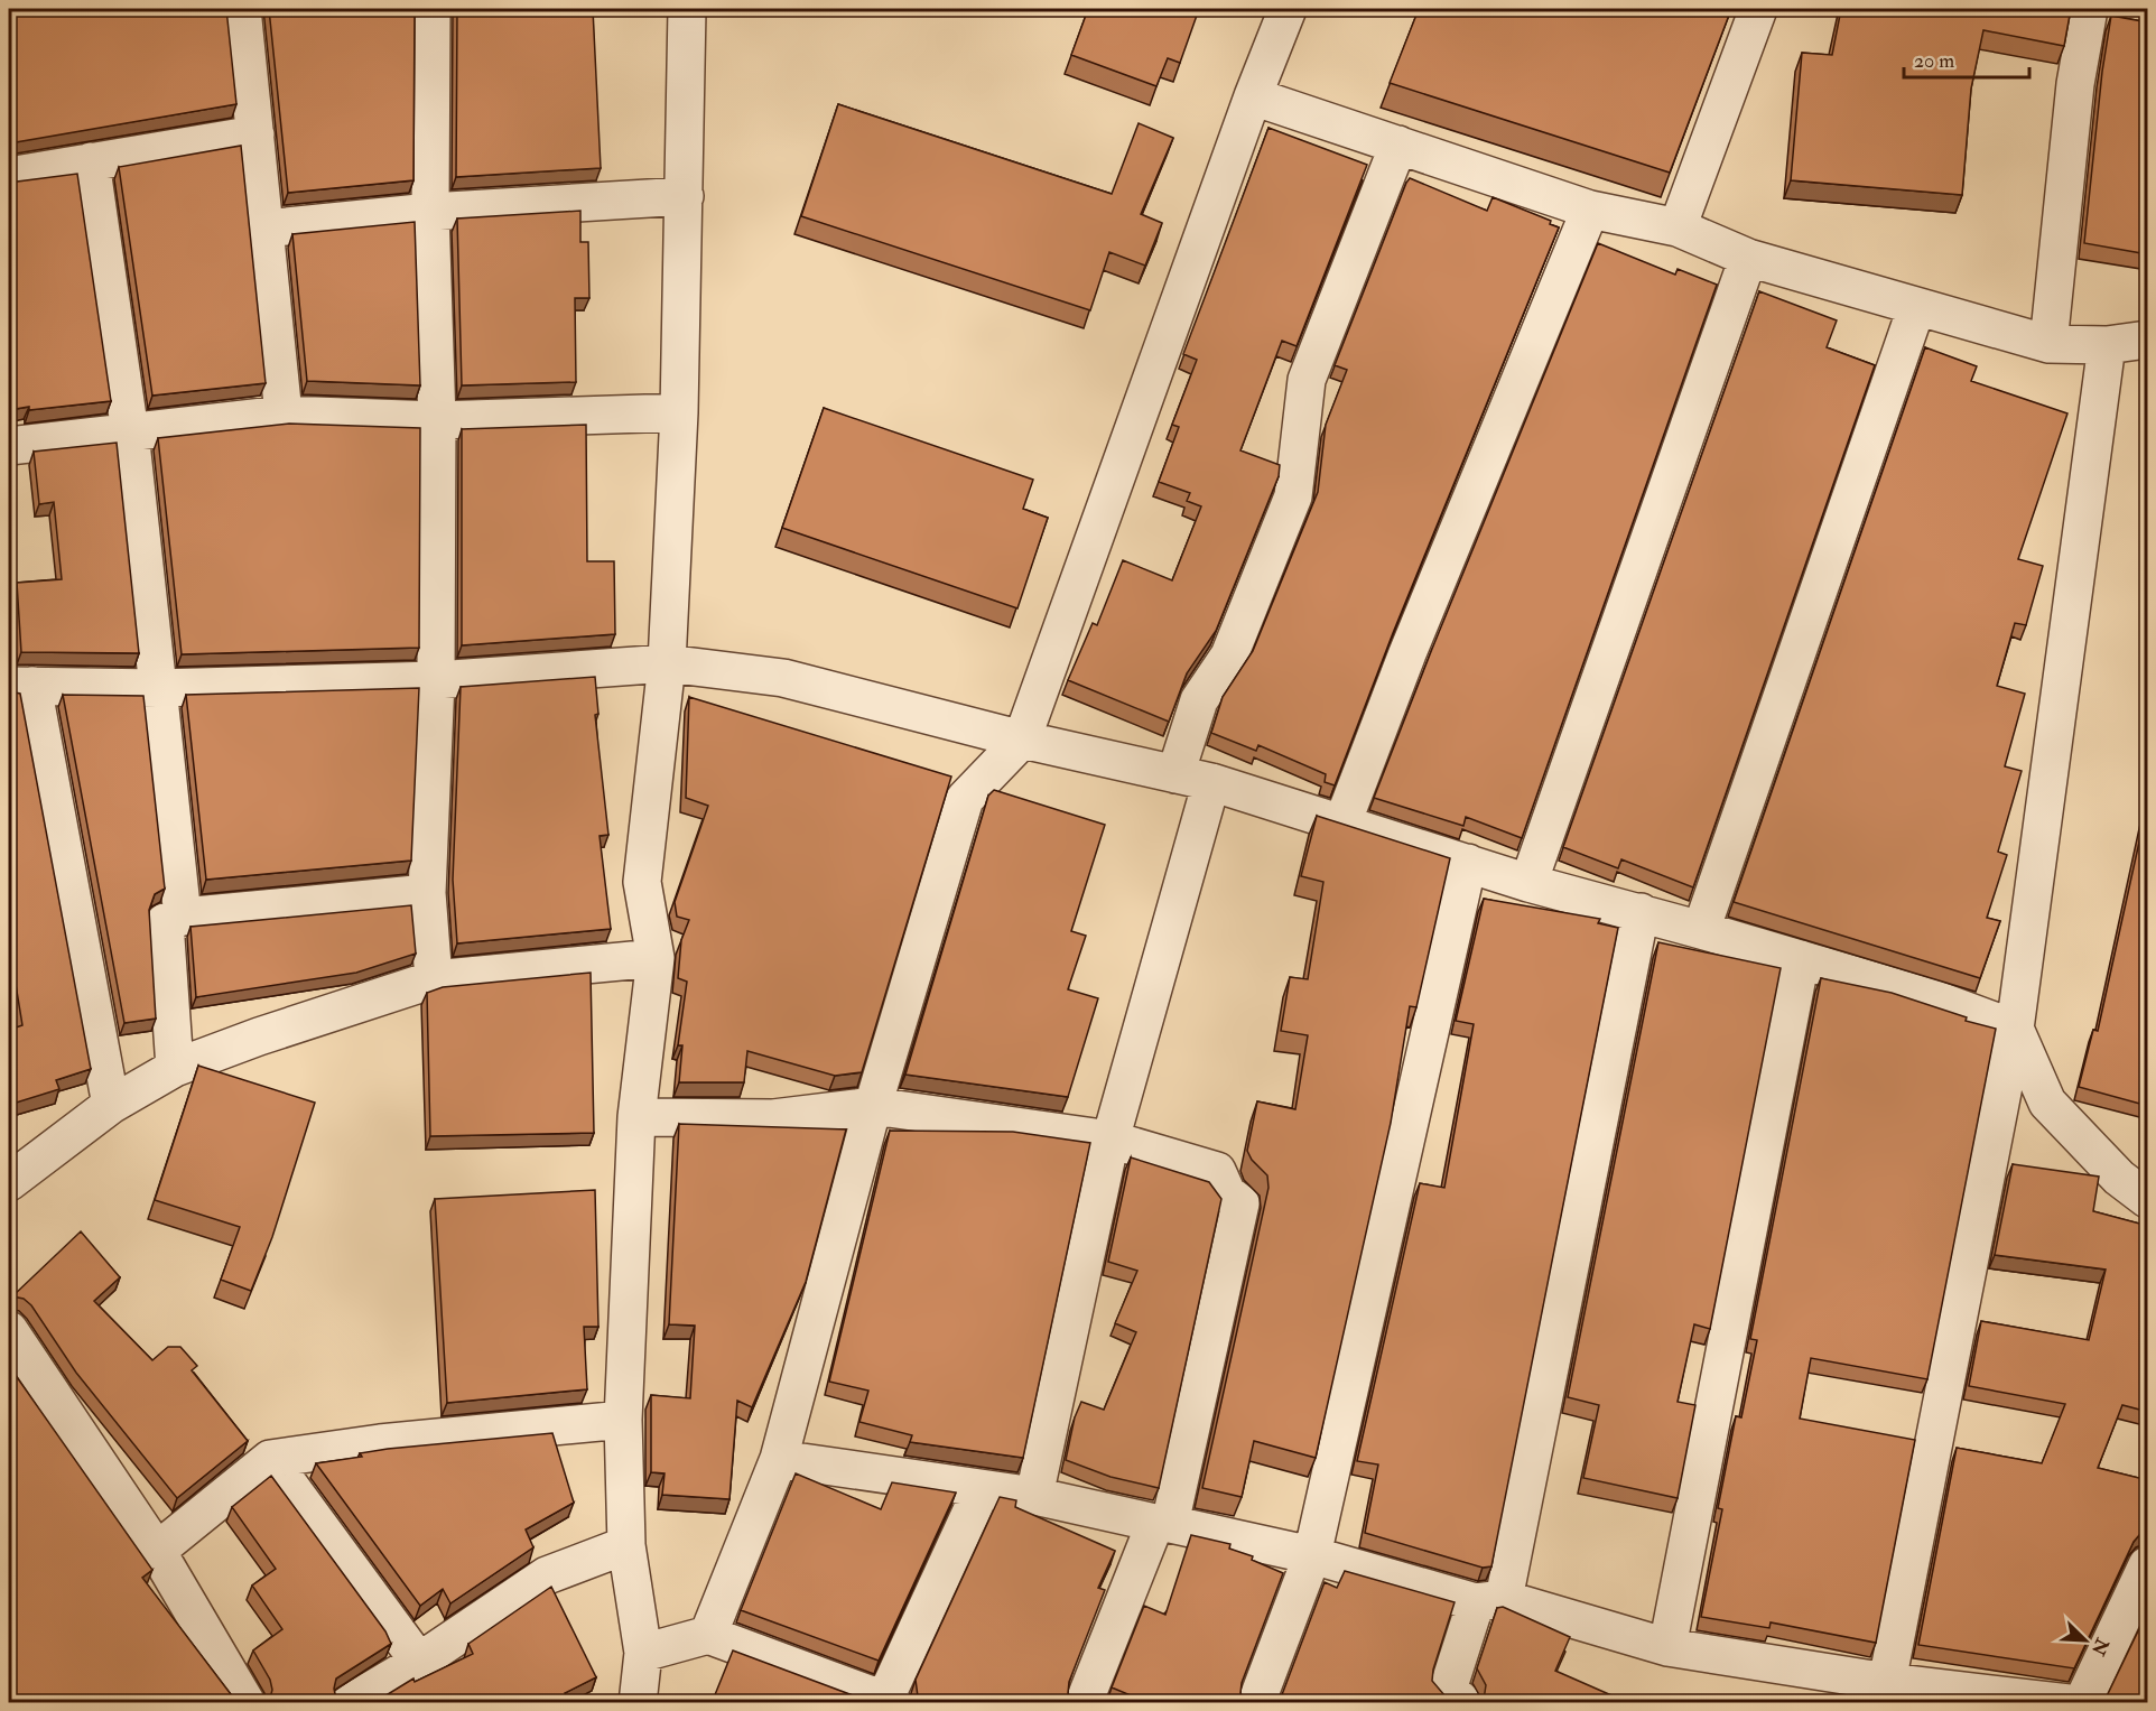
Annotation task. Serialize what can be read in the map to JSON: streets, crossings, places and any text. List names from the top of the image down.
{
  "scale_bar": "20 m",
  "north": "bottom right"
}
